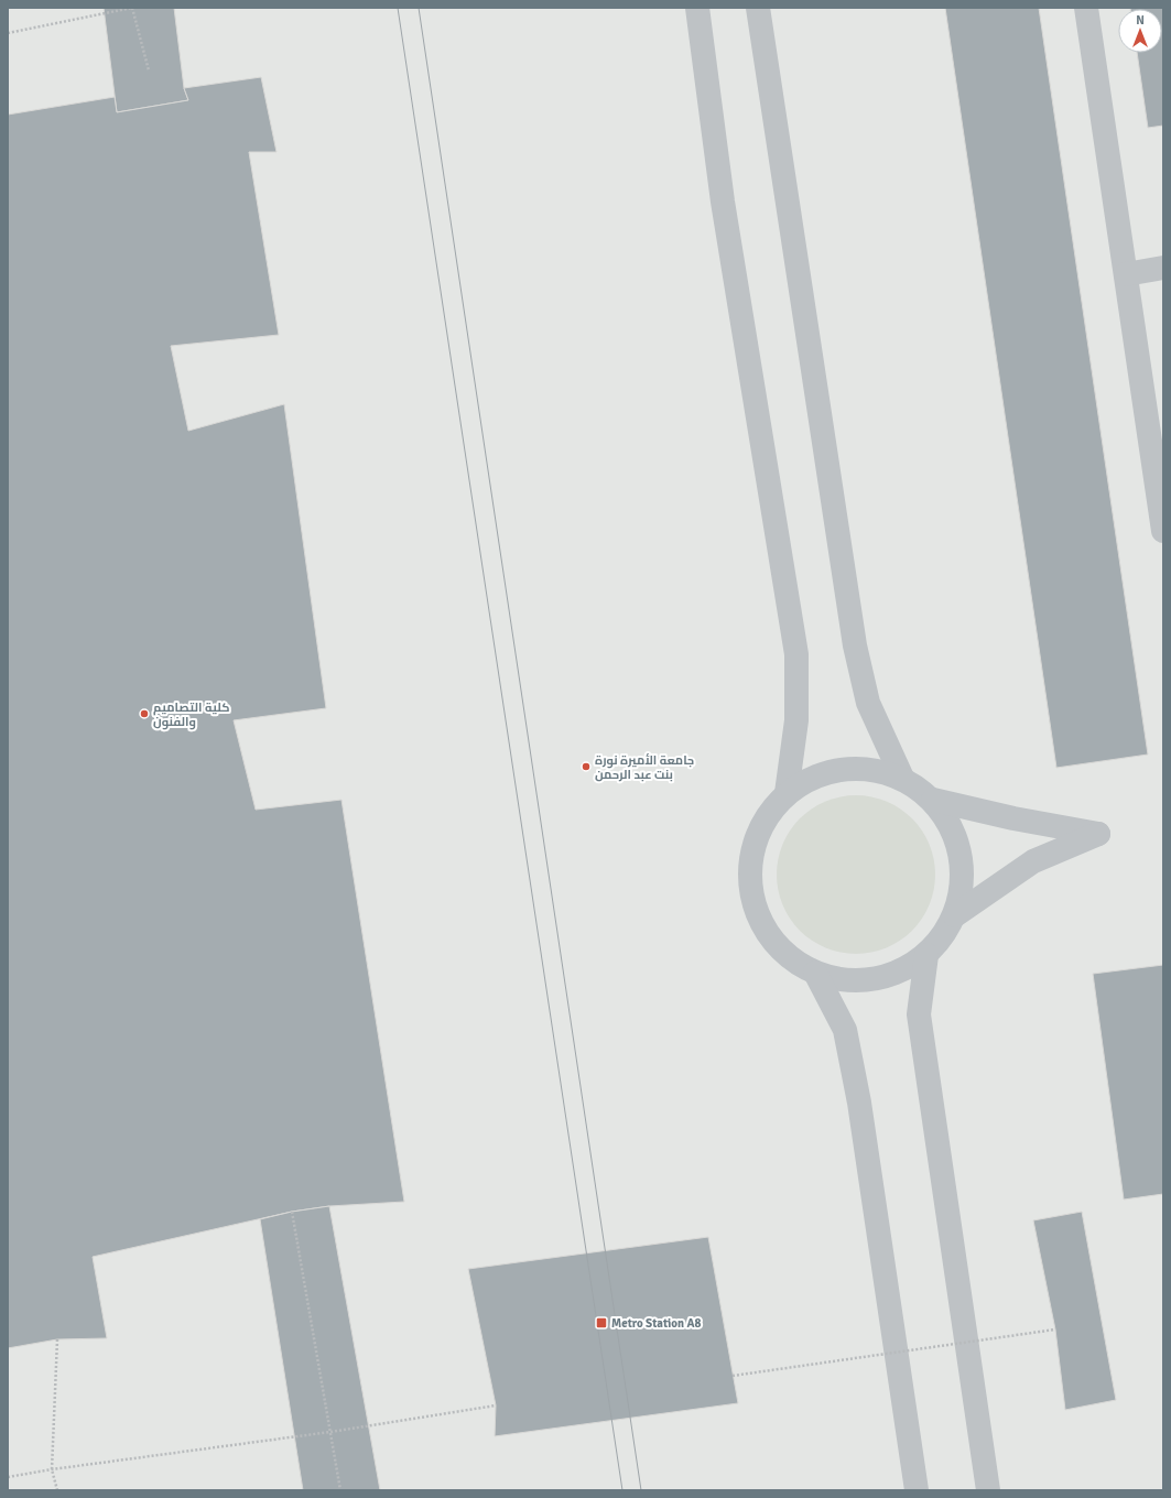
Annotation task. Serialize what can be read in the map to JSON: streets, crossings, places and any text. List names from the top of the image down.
{
  "places": {
    "other": ["كلية التصاميم والفنون", "جامعة الأميرة نورة بنت عبد الرحمن"],
    "transit": ["Metro Station A8"]
  },
  "north": "top"
}
